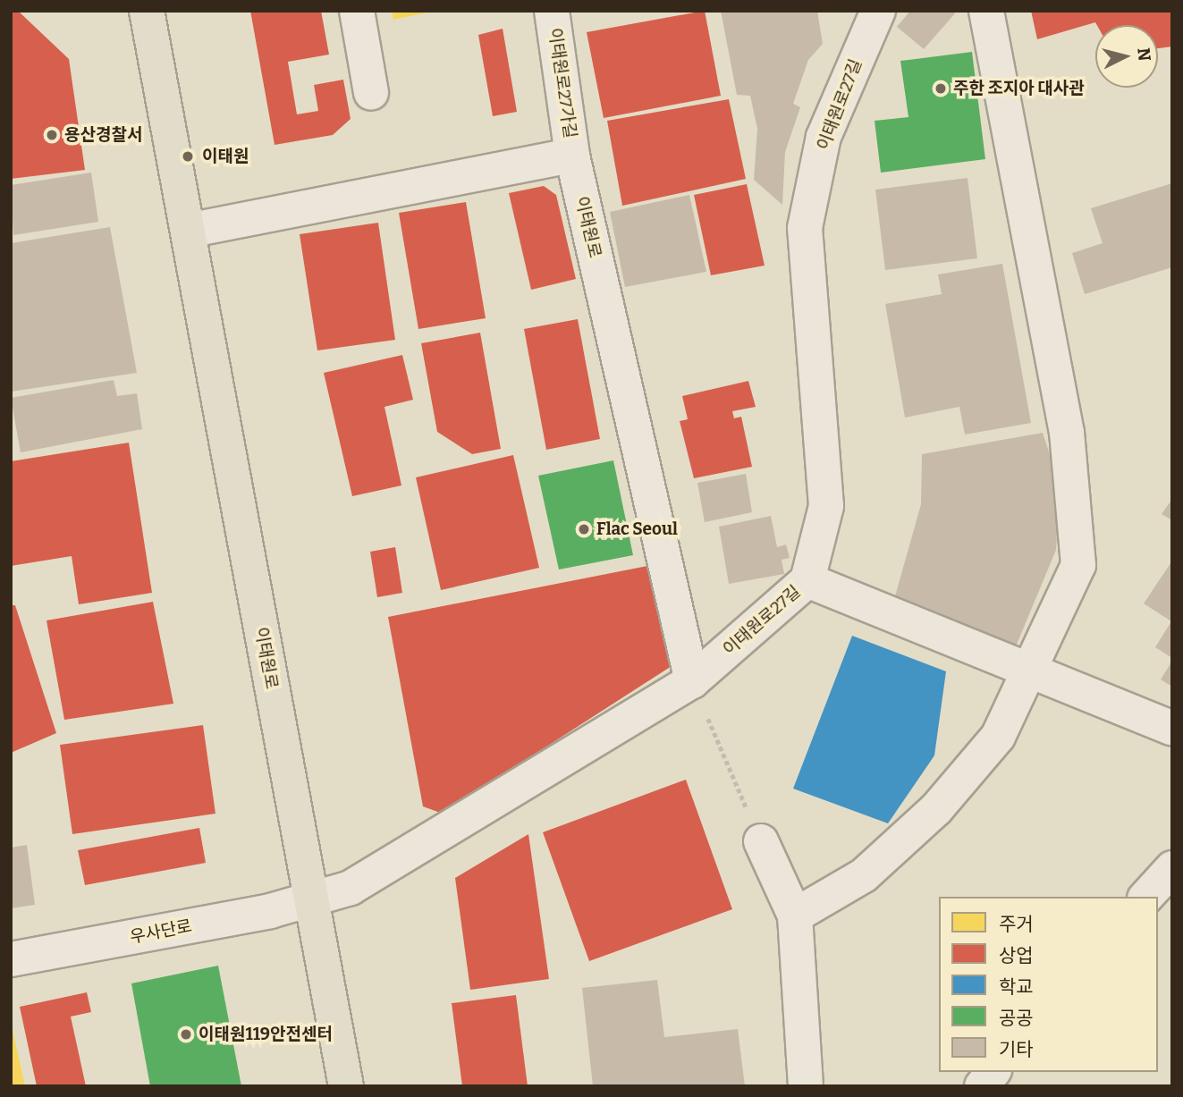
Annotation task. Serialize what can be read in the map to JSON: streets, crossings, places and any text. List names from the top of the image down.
{
  "streets": {
    "main road": ["이태원로"],
    "street": ["이태원로27가길", "이태원로27길", "우사단로"]
  },
  "crossings": [
    ["이태원로27가길", "이태원로"],
    ["이태원로27길", "이태원로"],
    ["이태원로27길", "우사단로"],
    ["이태원로", "우사단로"]
  ],
  "places": [
    "주한 조지아 대사관",
    "용산경찰서",
    "이태원",
    "Flac Seoul",
    "이태원119안전센터"
  ],
  "legend": [
    "주거",
    "상업",
    "학교",
    "공공",
    "기타"
  ],
  "north": "right"
}
